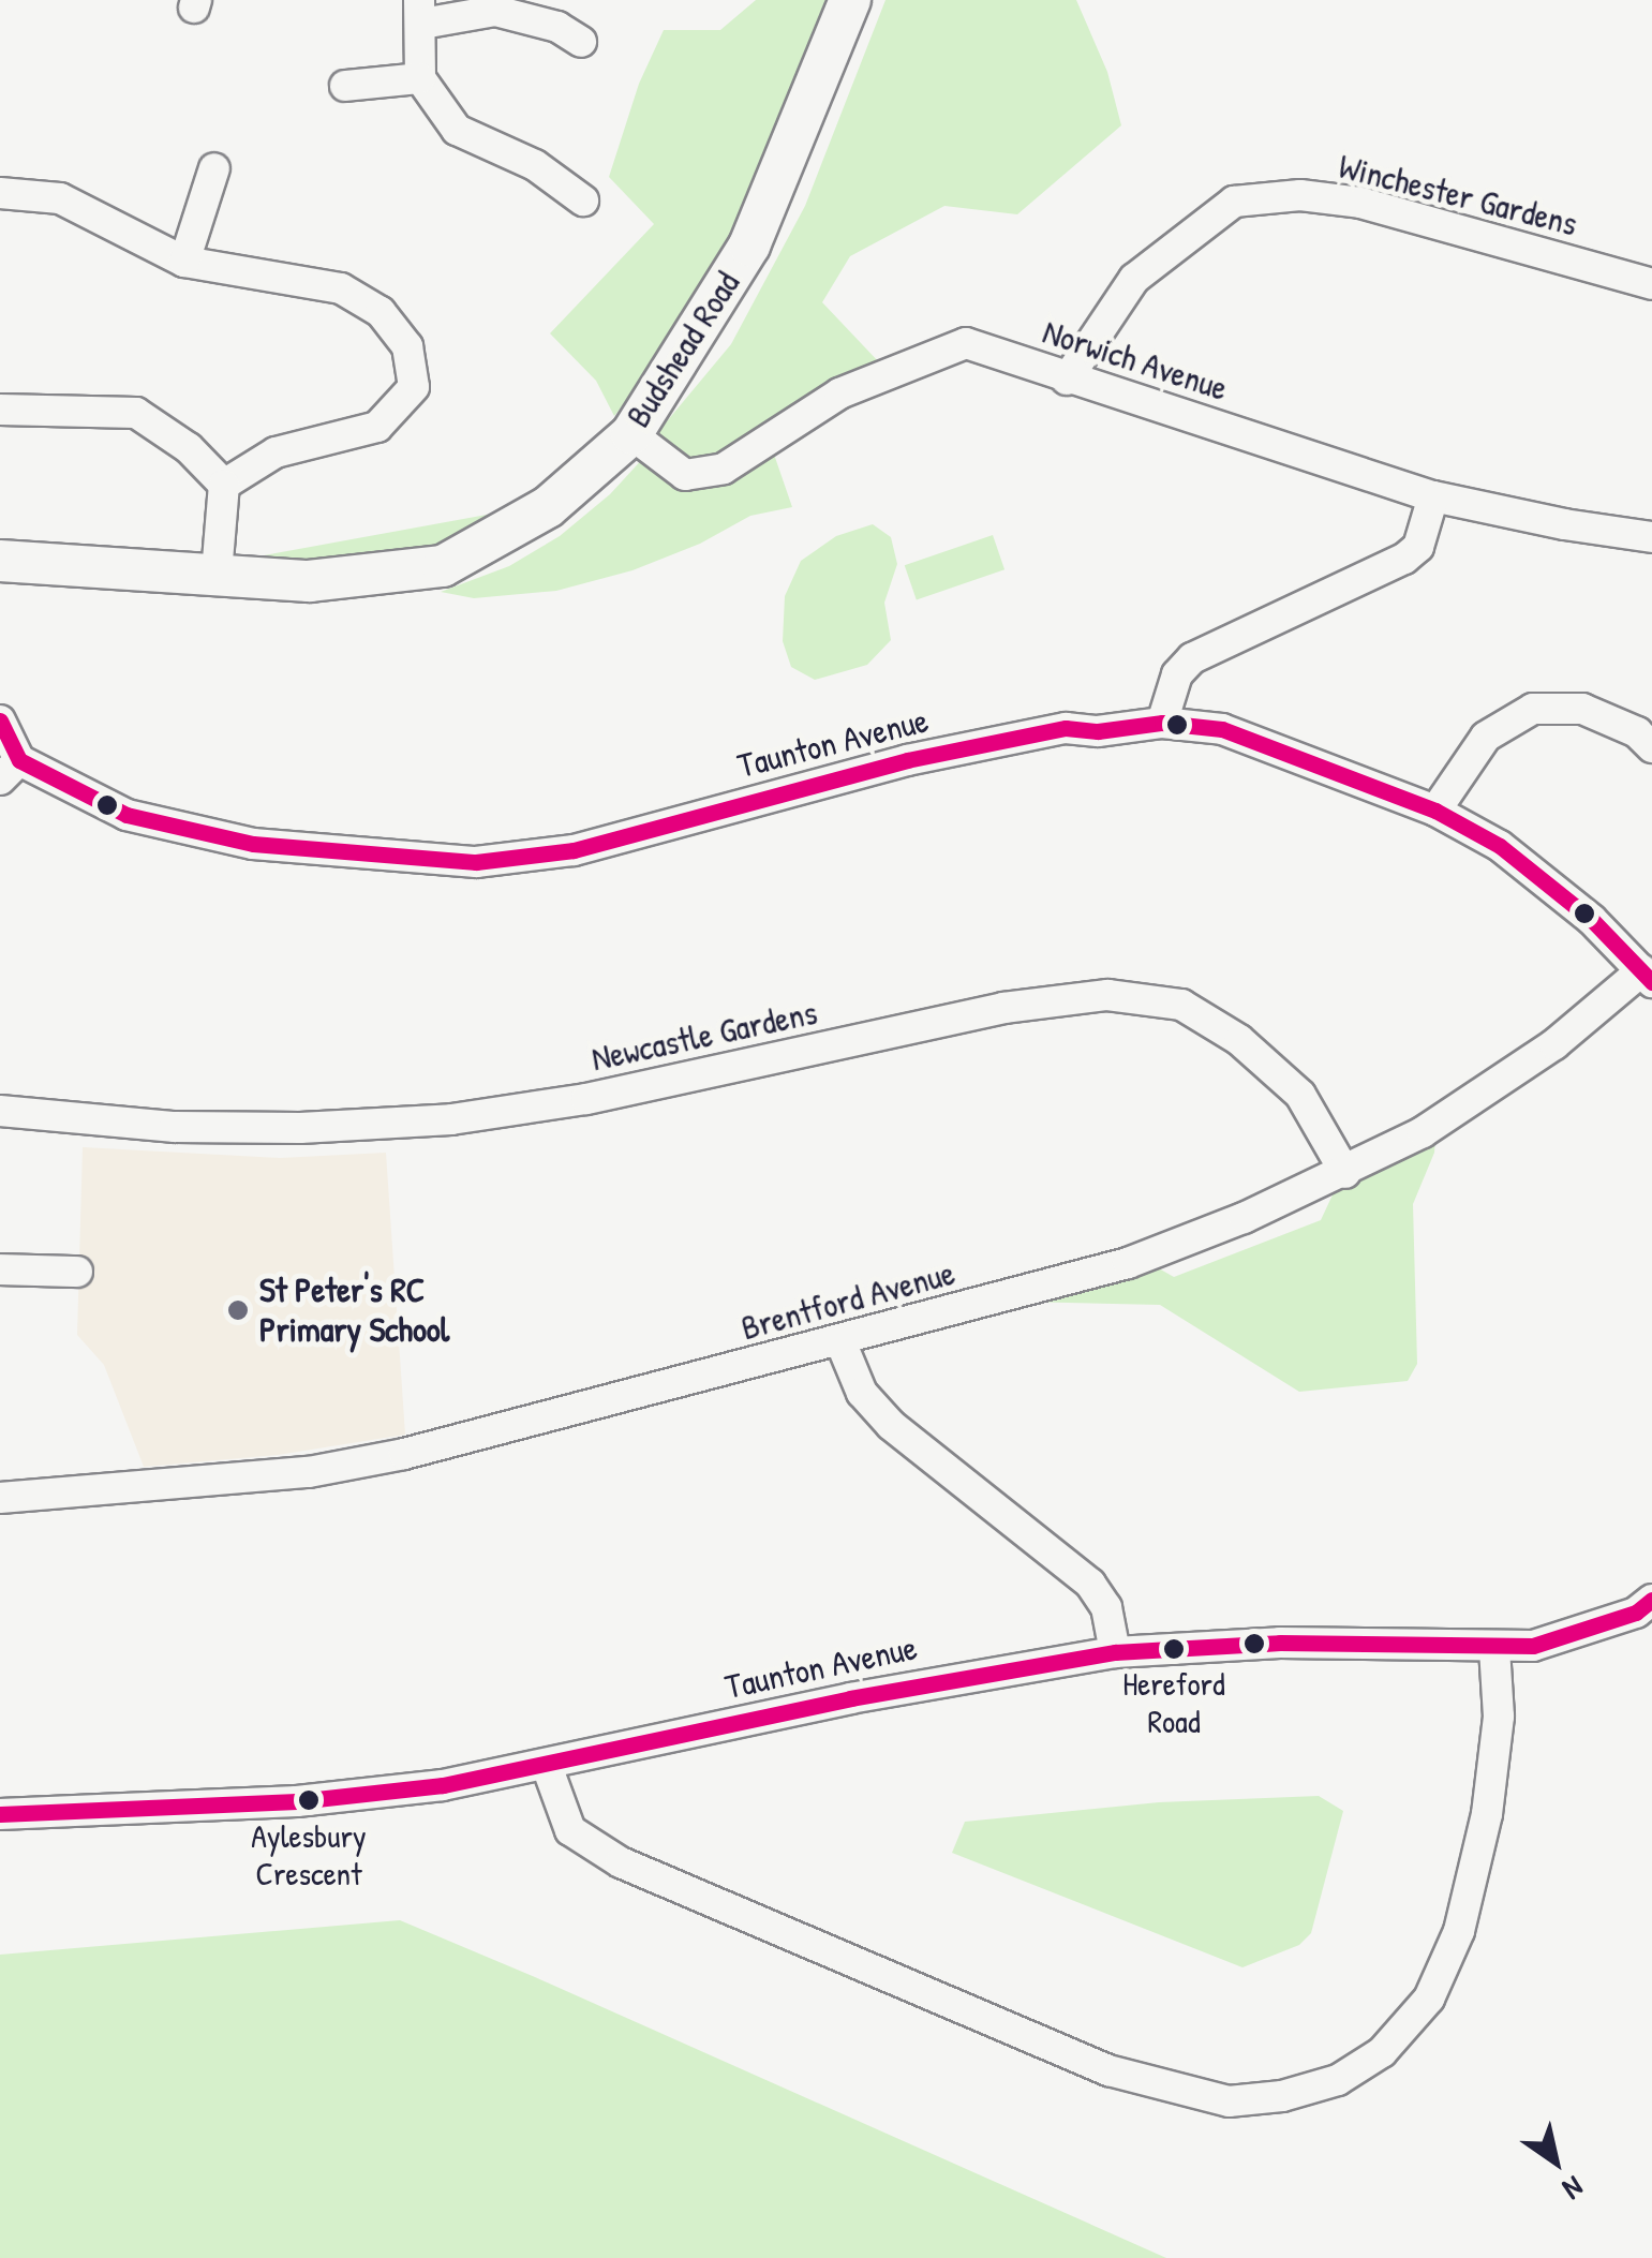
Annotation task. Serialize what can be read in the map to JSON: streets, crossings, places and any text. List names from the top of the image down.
{
  "streets": {
    "street": [
      "Winchester Gardens",
      "Budshead Road",
      "Norwich Avenue",
      "Taunton Avenue",
      "Newcastle Gardens",
      "Brentford Avenue"
    ]
  },
  "crossings": [
    ["Winchester Gardens", "Norwich Avenue"],
    ["Budshead Road", "Norwich Avenue"],
    ["Taunton Avenue", "Brentford Avenue"],
    ["Newcastle Gardens", "Brentford Avenue"]
  ],
  "places": ["St Peter's RC Primary School", "Hereford Road", "Aylesbury Crescent"],
  "north": "bottom right"
}
